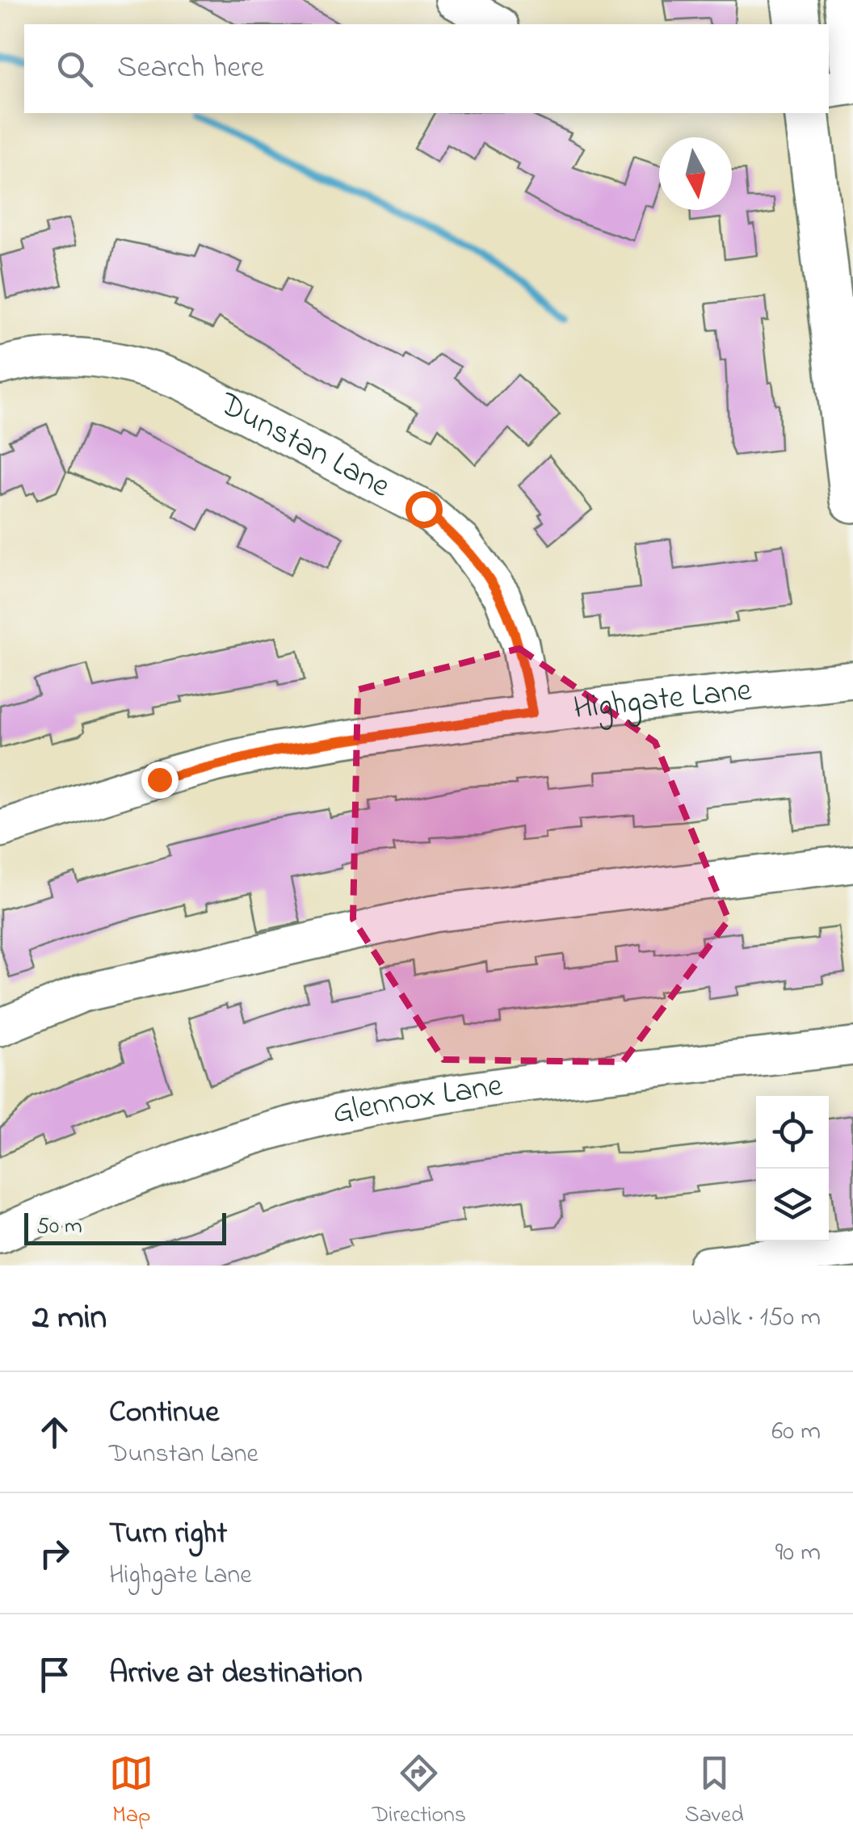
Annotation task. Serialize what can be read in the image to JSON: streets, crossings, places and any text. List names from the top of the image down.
{
  "streets": {
    "street": ["Dunstan Lane", "Highgate Lane", "Glennox Lane"]
  },
  "crossings": [
    ["Dunstan Lane", "Highgate Lane"]
  ],
  "scale_bar": "50 m",
  "north": "bottom",
  "page": {
    "search": "Search here",
    "scale": "50 m",
    "heading": ["2 min", "Walk · 150 m"],
    "list": [
      ["Continue", "Dunstan Lane", "60 m"],
      ["Turn right", "Highgate Lane", "90 m"],
      "Arrive at destination"
    ],
    "nav": ["Map", "Directions", "Saved"]
  }
}
